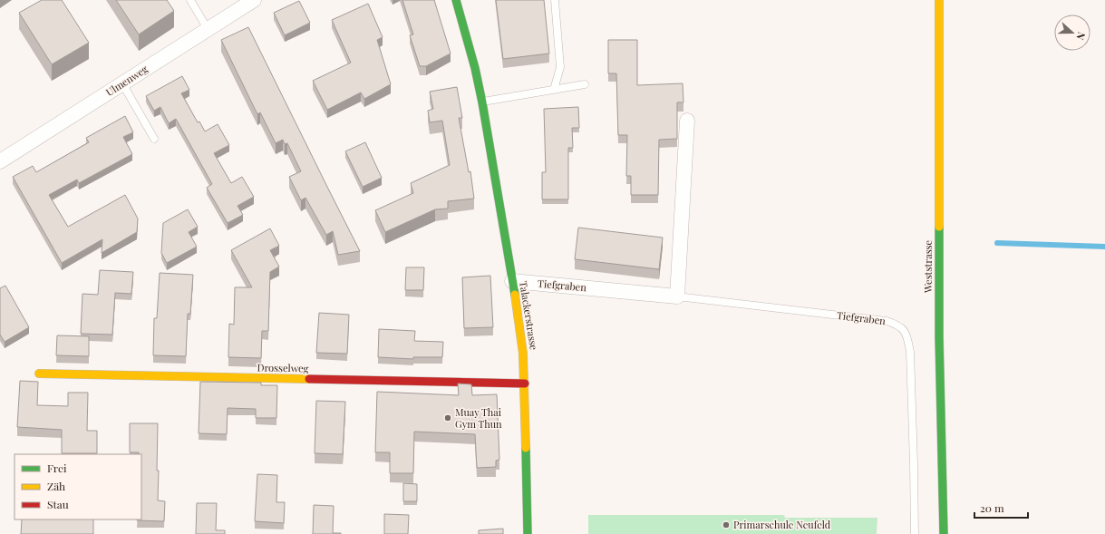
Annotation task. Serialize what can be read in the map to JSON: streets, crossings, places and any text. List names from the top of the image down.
{
  "streets": {
    "street": [
      "Ulmenweg",
      "Weststrasse",
      "Tiefgraben",
      "Talackerstrasse",
      "Drosselweg"
    ]
  },
  "crossings": [
    ["Tiefgraben", "Talackerstrasse"],
    ["Talackerstrasse", "Drosselweg"]
  ],
  "places": ["Muay Thai Gym Thun", "Primarschule Neufeld"],
  "legend": ["Frei", "Zäh", "Stau"],
  "scale_bar": "20 m",
  "north": "right"
}
